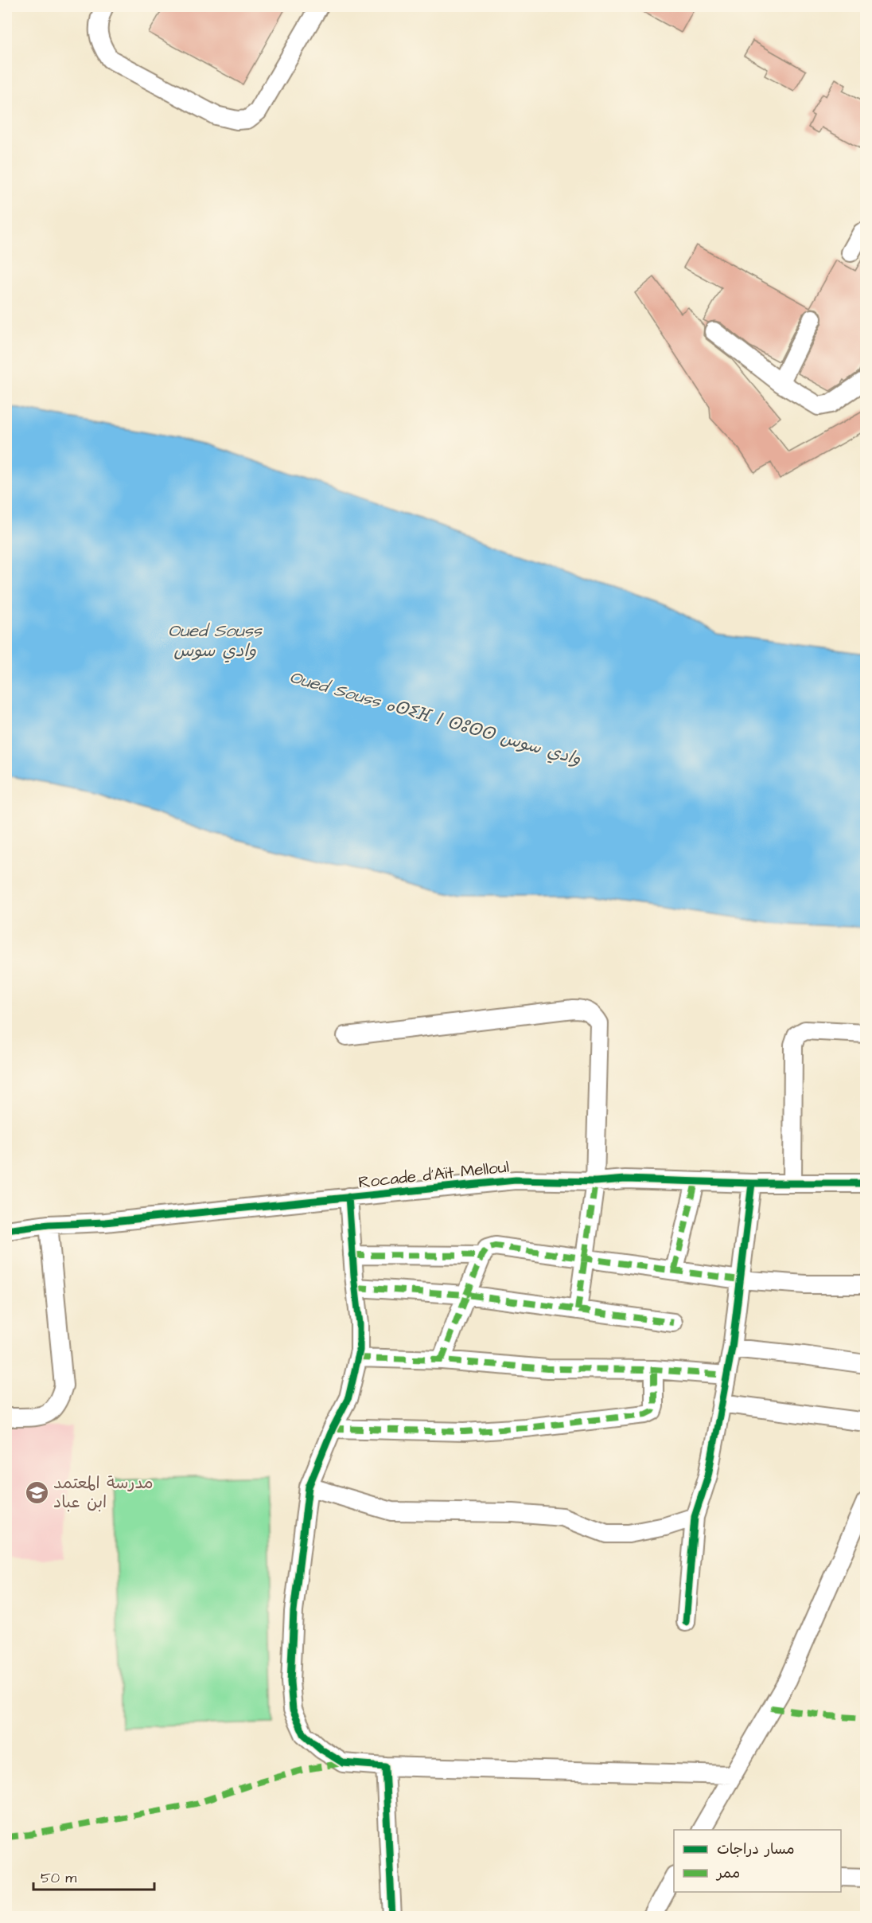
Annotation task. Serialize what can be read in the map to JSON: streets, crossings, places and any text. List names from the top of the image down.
{
  "streets": {
    "street": ["Rocade d'Aït Melloul"]
  },
  "water": ["Oued Souss وادي سوس", "Oued Souss ⴰⵙⵉⴼ ⵏ ⵙⵓⵙⵙ وادي سوس"],
  "places": {
    "school or university": ["مدرسة المعتمد ابن عباد"]
  },
  "legend": ["مسار دراجات", "ممر"],
  "scale_bar": "50 m"
}
